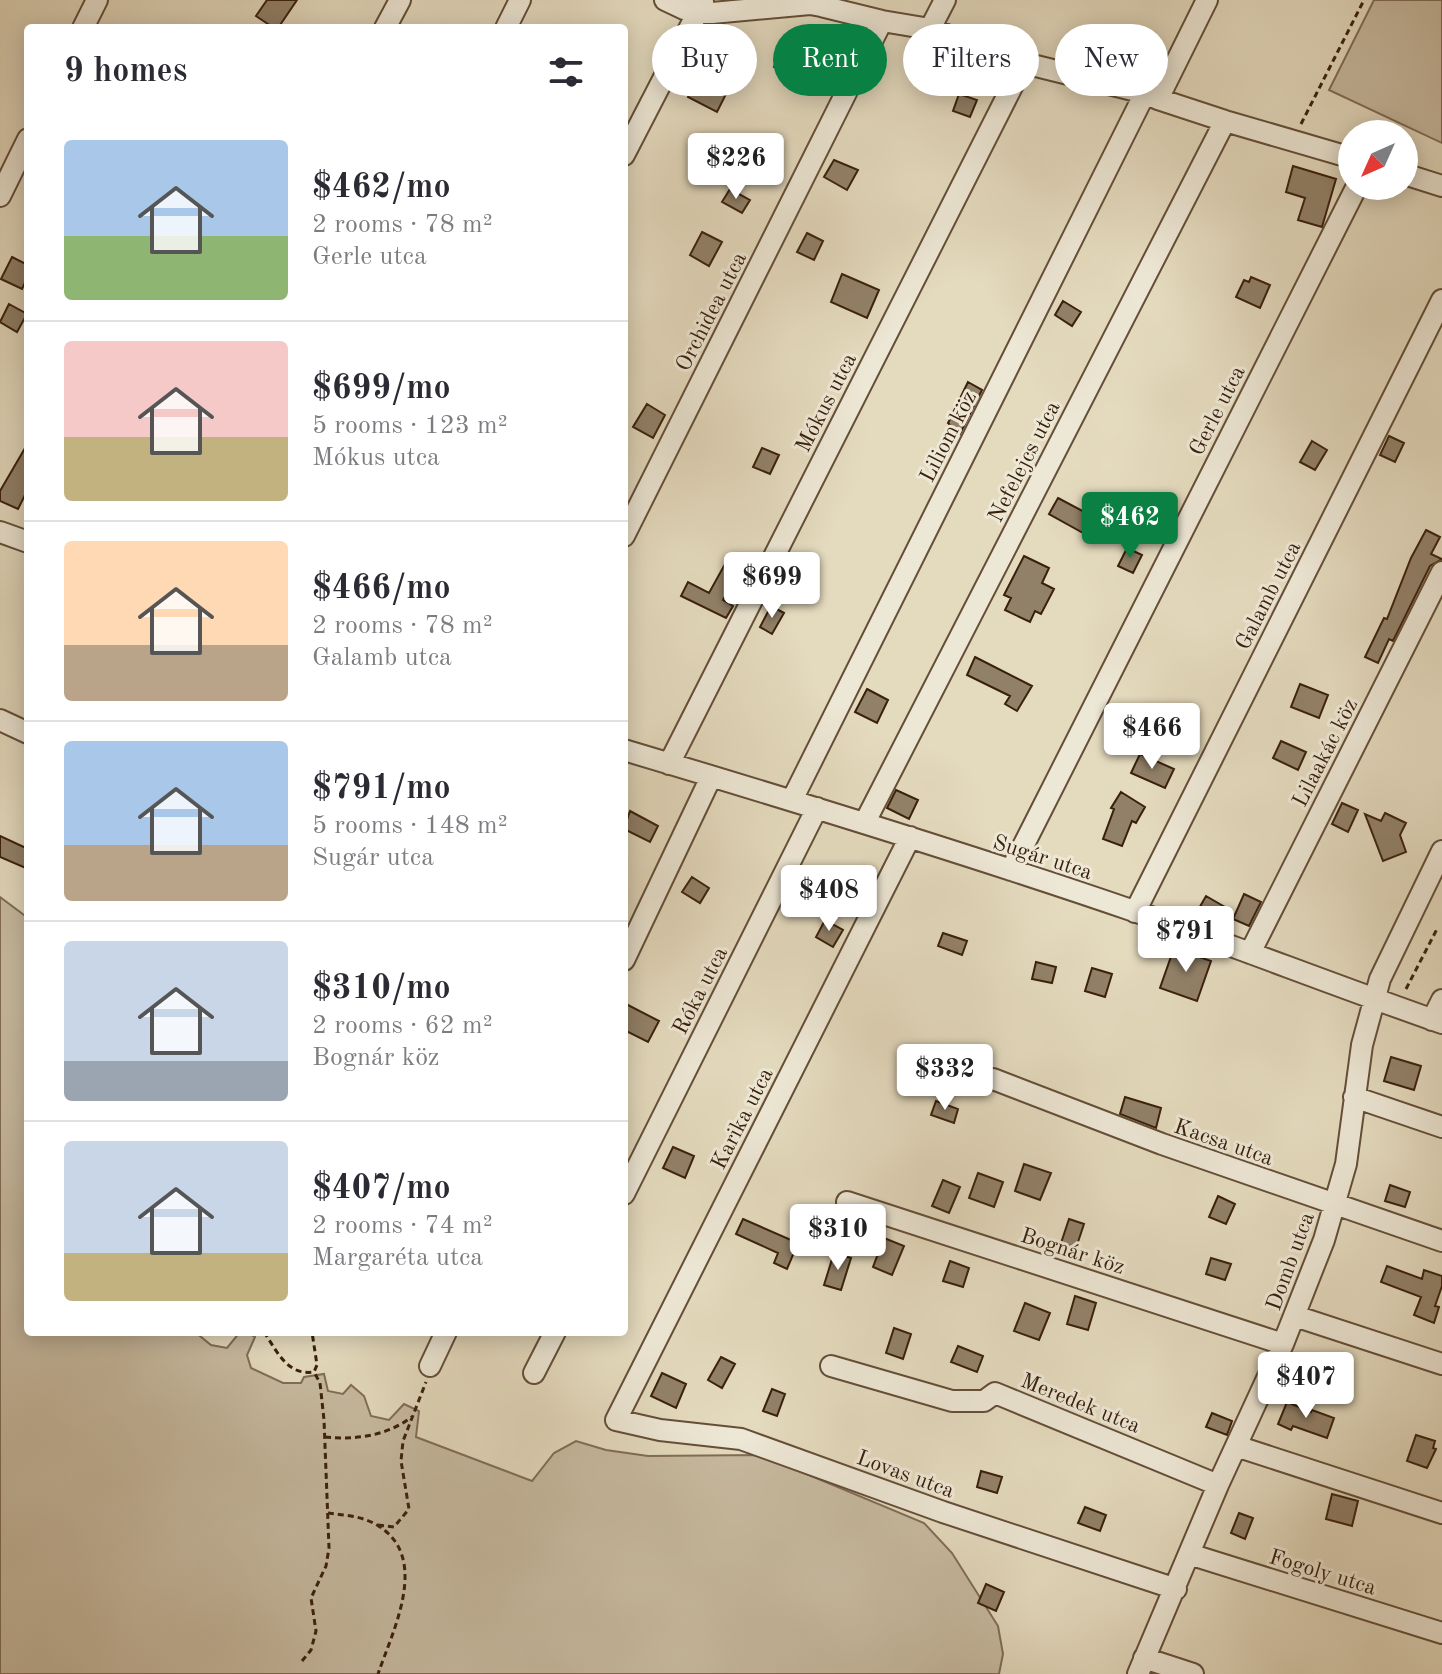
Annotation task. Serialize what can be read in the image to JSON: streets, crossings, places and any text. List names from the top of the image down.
{
  "streets": {
    "street": [
      "Orchidea utca",
      "Mókus utca",
      "Gerle utca",
      "Liliom köz",
      "Nefelejcs utca",
      "Galamb utca",
      "Lilaakác köz",
      "Sugár utca",
      "Róka utca",
      "Karika utca",
      "Kacsa utca",
      "Bognár köz",
      "Domb utca",
      "Meredek utca",
      "Lovas utca",
      "Fogoly utca"
    ]
  },
  "crossings": [
    ["Mókus utca", "Sugár utca"],
    ["Gerle utca", "Sugár utca"],
    ["Liliom köz", "Sugár utca"],
    ["Nefelejcs utca", "Sugár utca"],
    ["Galamb utca", "Sugár utca"],
    ["Lilaakác köz", "Sugár utca"],
    ["Sugár utca", "Róka utca"],
    ["Sugár utca", "Karika utca"],
    ["Sugár utca", "Domb utca"],
    ["Karika utca", "Lovas utca"],
    ["Kacsa utca", "Domb utca"],
    ["Bognár köz", "Domb utca"],
    ["Domb utca", "Meredek utca"],
    ["Domb utca", "Lovas utca"],
    ["Domb utca", "Fogoly utca"]
  ],
  "north": "bottom left",
  "page": {
    "chip": [
      "Buy",
      "Rent",
      "Filters",
      "New"
    ],
    "heading": "9 homes",
    "list": [
      {
        "name": "$462/mo",
        "note": "2 rooms · 78 m² · Gerle utca"
      },
      {
        "name": "$699/mo",
        "note": "5 rooms · 123 m² · Mókus utca"
      },
      {
        "name": "$466/mo",
        "note": "2 rooms · 78 m² · Galamb utca"
      },
      {
        "name": "$791/mo",
        "note": "5 rooms · 148 m² · Sugár utca"
      },
      {
        "name": "$310/mo",
        "note": "2 rooms · 62 m² · Bognár köz"
      },
      {
        "name": "$407/mo",
        "note": "2 rooms · 74 m² · Margaréta utca"
      }
    ],
    "price": [
      "$226",
      "$462",
      "$699",
      "$466",
      "$408",
      "$791",
      "$332",
      "$310",
      "$407"
    ]
  }
}
